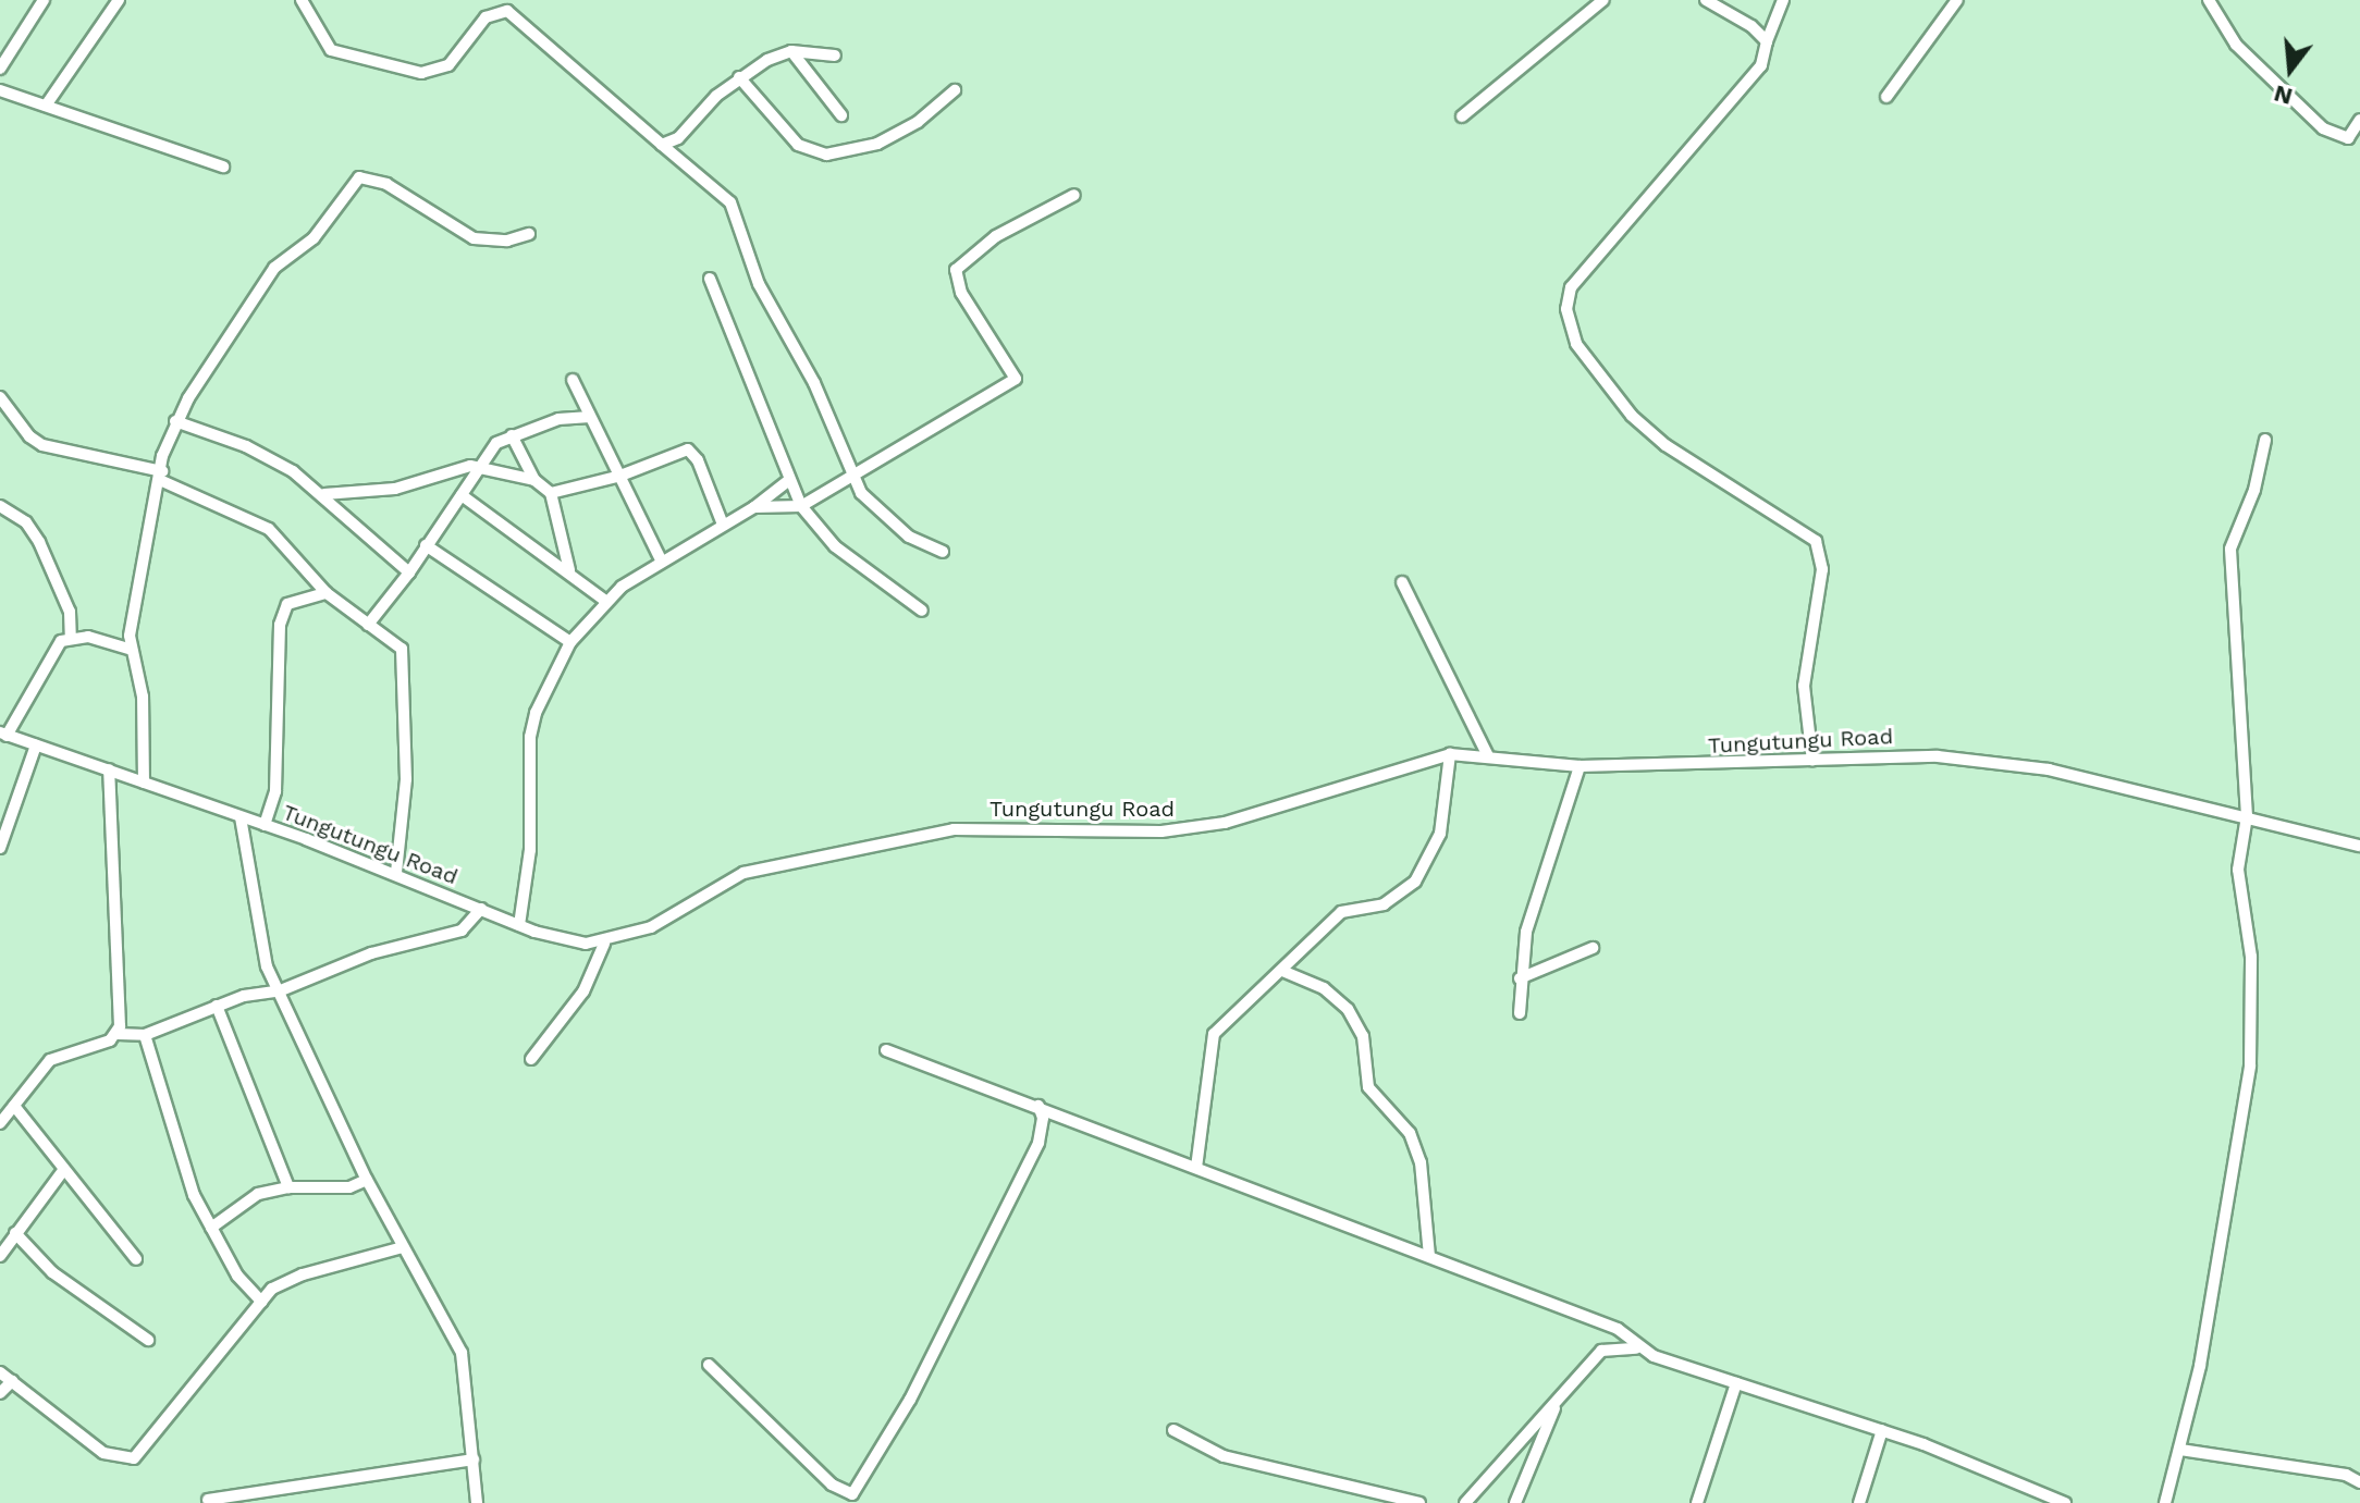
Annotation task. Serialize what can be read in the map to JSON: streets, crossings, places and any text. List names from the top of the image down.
{
  "streets": {
    "street": ["Tungutungu Road"]
  },
  "north": "bottom"
}
